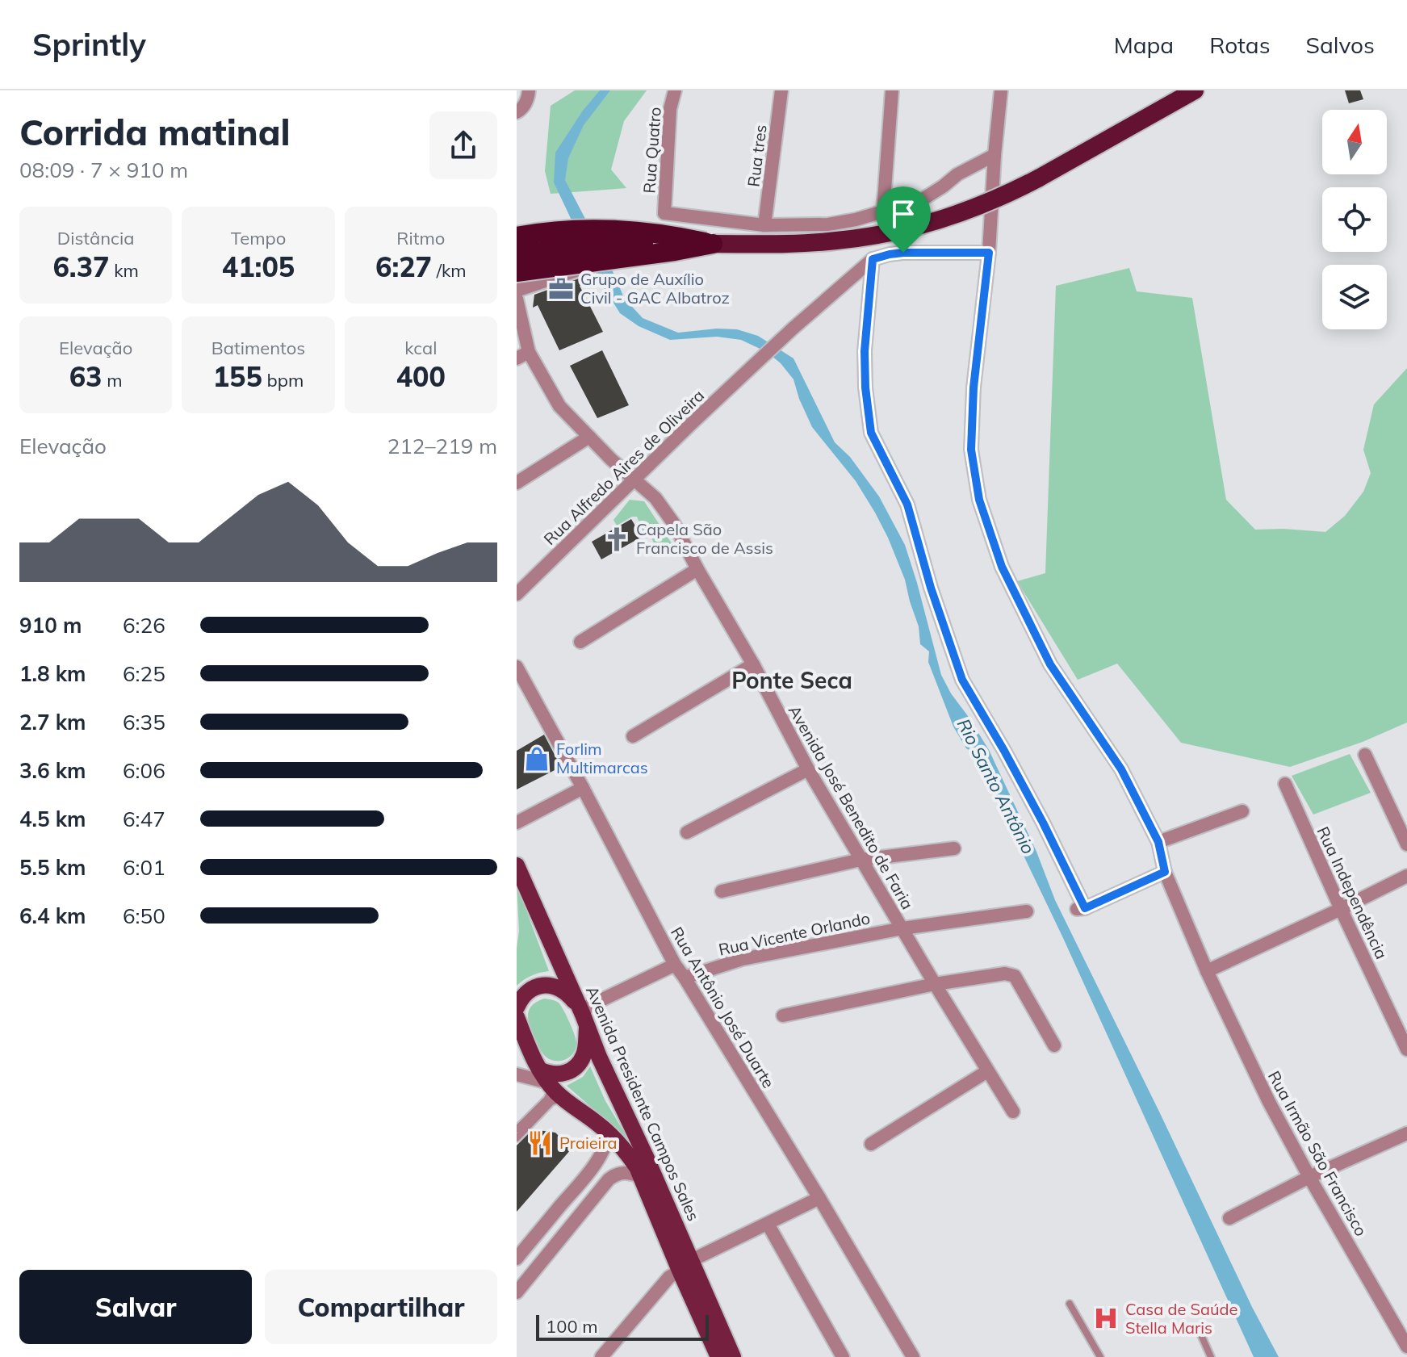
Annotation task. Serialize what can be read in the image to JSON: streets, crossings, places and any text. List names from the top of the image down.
{
  "streets": {
    "main road": ["Avenida Presidente Campos Sales"],
    "street": [
      "Rua Quatro",
      "Rua tres",
      "Rua Alfredo Aires de Oliveira",
      "Avenida José Benedito de Faria",
      "Rua Independência",
      "Rua Vicente Orlando",
      "Rua Antônio José Duarte",
      "Rua Irmão São Francisco"
    ]
  },
  "crossings": [
    ["Rua Alfredo Aires de Oliveira", "Avenida José Benedito de Faria"],
    ["Avenida José Benedito de Faria", "Rua Vicente Orlando"],
    ["Rua Vicente Orlando", "Rua Antônio José Duarte"]
  ],
  "districts": ["Ponte Seca"],
  "water": ["Rio Santo Antônio"],
  "places": {
    "office": ["Grupo de Auxílio Civil - GAC Albatroz"],
    "church": ["Capela São Francisco de Assis"],
    "shop": ["Forlim Multimarcas"],
    "restaurant": ["Praieira"],
    "hospital": ["Casa de Saúde Stella Maris"]
  },
  "scale_bar": "100 m",
  "north": "top",
  "page": {
    "header": "Sprintly",
    "nav": ["Mapa", "Rotas", "Salvos"],
    "heading": ["Corrida matinal", "08:09 · 7 × 910 m"],
    "stats": [
      ["Distância", "6.37 km"],
      ["Tempo", "41:05"],
      ["Ritmo", "6:27 /km"],
      ["Elevação", "63 m"],
      ["Batimentos", "155 bpm"],
      ["kcal", "400"]
    ],
    "chart": ["Elevação", "212–219 m"],
    "list": [
      {
        "name": "910 m",
        "note": "6:26"
      },
      {
        "name": "1.8 km",
        "note": "6:25"
      },
      {
        "name": "2.7 km",
        "note": "6:35"
      },
      {
        "name": "3.6 km",
        "note": "6:06"
      },
      {
        "name": "4.5 km",
        "note": "6:47"
      },
      {
        "name": "5.5 km",
        "note": "6:01"
      },
      {
        "name": "6.4 km",
        "note": "6:50"
      }
    ],
    "buttons": ["Salvar", "Compartilhar"],
    "scale": "100 m"
  }
}
